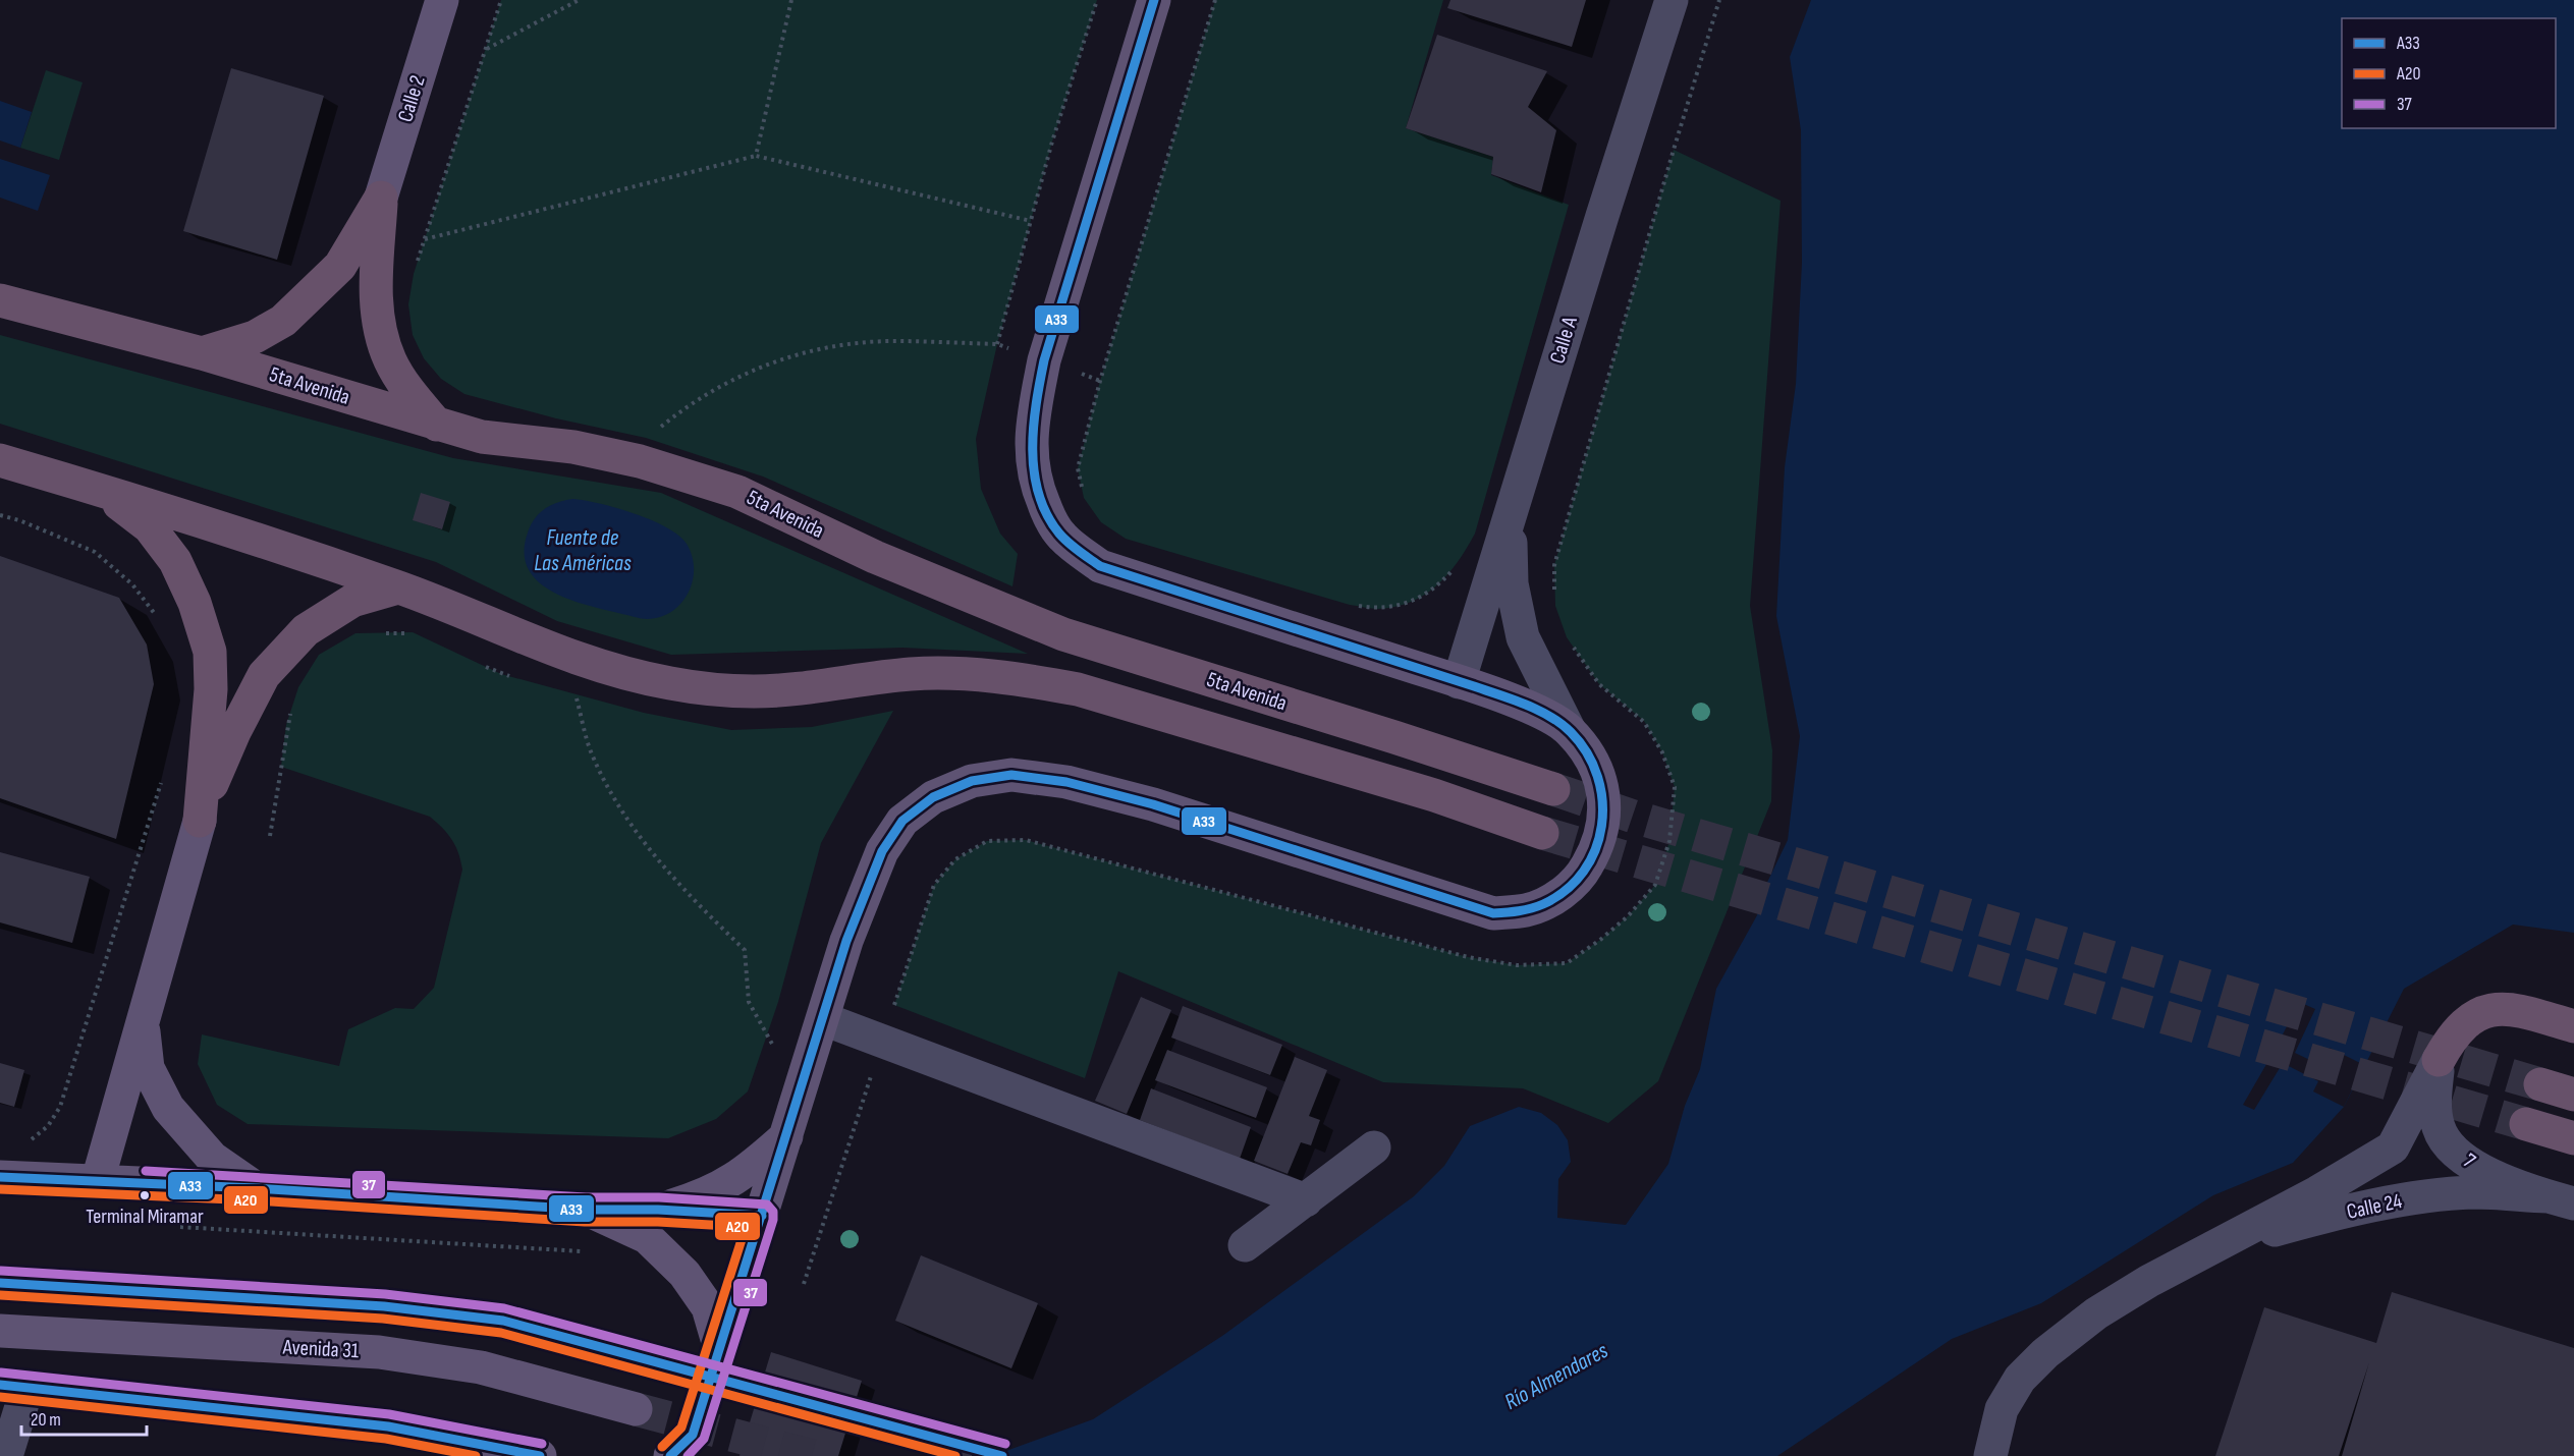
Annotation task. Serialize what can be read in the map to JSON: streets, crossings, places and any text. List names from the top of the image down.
{
  "streets": {
    "highway": ["5ta Avenida"],
    "main road": ["Calle 2", "Avenida 31"],
    "street": ["Calle A", "7", "Calle 24"]
  },
  "crossings": [
    ["7", "Calle 24"]
  ],
  "water": ["Fuente de Las Américas", "Río Almendares"],
  "places": ["Terminal Miramar"],
  "lines": ["transit line A33", "transit line 37", "transit line A20"],
  "legend": ["A33", "A20", "37"],
  "scale_bar": "20 m"
}
